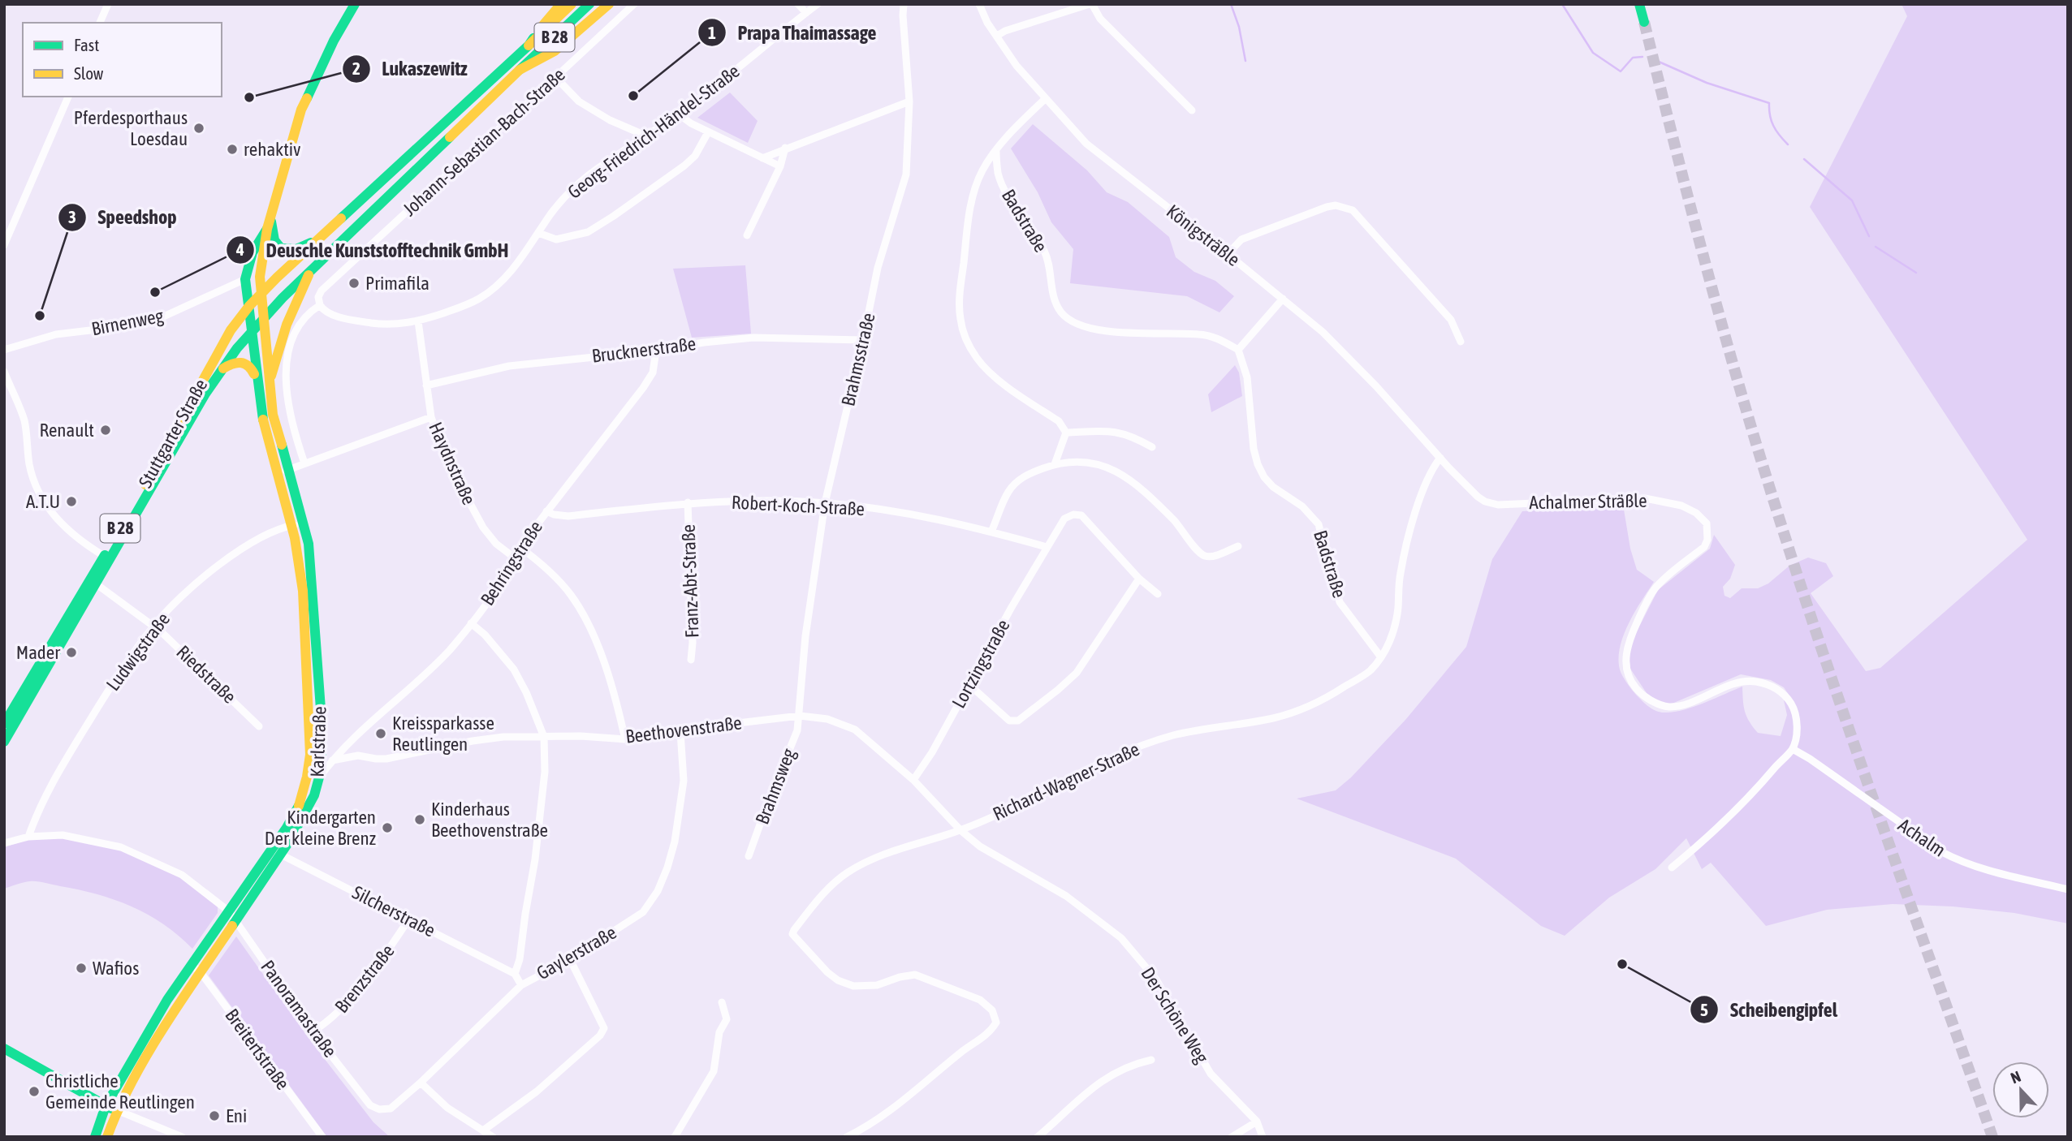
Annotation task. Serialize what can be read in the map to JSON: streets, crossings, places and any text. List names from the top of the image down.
{
  "streets": {
    "main road": ["B 28", "Stuttgarter Straße", "Karlstraße"],
    "street": [
      "Georg-Friedrich-Händel-Straße",
      "Johann-Sebastian-Bach-Straße",
      "Badstraße",
      "Königsträßle",
      "Birnenweg",
      "Brucknerstraße",
      "Brahmsstraße",
      "Haydnstraße",
      "Achalmer Sträßle",
      "Robert-Koch-Straße",
      "Behringstraße",
      "Franz-Abt-Straße",
      "Ludwigstraße",
      "Lortzingstraße",
      "Riedstraße",
      "Beethovenstraße",
      "Richard-Wagner-Straße",
      "Brahmsweg",
      "Achalm",
      "Silcherstraße",
      "Gaylerstraße",
      "Brenzstraße",
      "Panoramastraße",
      "Der Schöne Weg",
      "Breitertstraße"
    ]
  },
  "crossings": [
    ["B 28", "Stuttgarter Straße"],
    ["B 28", "Karlstraße"],
    ["Georg-Friedrich-Händel-Straße", "Johann-Sebastian-Bach-Straße"],
    ["Georg-Friedrich-Händel-Straße", "Haydnstraße"],
    ["Badstraße", "Richard-Wagner-Straße"],
    ["Königsträßle", "Achalmer Sträßle"],
    ["Königsträßle", "Richard-Wagner-Straße"],
    ["Birnenweg", "Karlstraße"],
    ["Brucknerstraße", "Brahmsstraße"],
    ["Brucknerstraße", "Haydnstraße"],
    ["Brucknerstraße", "Behringstraße"],
    ["Brahmsstraße", "Robert-Koch-Straße"],
    ["Brahmsstraße", "Beethovenstraße"],
    ["Brahmsstraße", "Brahmsweg"],
    ["Stuttgarter Straße", "Riedstraße"],
    ["Stuttgarter Straße", "Karlstraße"],
    ["Haydnstraße", "Behringstraße"],
    ["Achalmer Sträßle", "Richard-Wagner-Straße"],
    ["Achalmer Sträßle", "Achalm"],
    ["Robert-Koch-Straße", "Behringstraße"],
    ["Robert-Koch-Straße", "Franz-Abt-Straße"],
    ["Robert-Koch-Straße", "Lortzingstraße"],
    ["Behringstraße", "Beethovenstraße"],
    ["Behringstraße", "Karlstraße"],
    ["Ludwigstraße", "Riedstraße"],
    ["Ludwigstraße", "Karlstraße"],
    ["Ludwigstraße", "Panoramastraße"],
    ["Lortzingstraße", "Beethovenstraße"],
    ["Beethovenstraße", "Richard-Wagner-Straße"],
    ["Beethovenstraße", "Brahmsweg"],
    ["Beethovenstraße", "Gaylerstraße"],
    ["Beethovenstraße", "Der Schöne Weg"],
    ["Karlstraße", "Silcherstraße"],
    ["Karlstraße", "Panoramastraße"],
    ["Karlstraße", "Breitertstraße"],
    ["Richard-Wagner-Straße", "Der Schöne Weg"],
    ["Silcherstraße", "Brenzstraße"],
    ["Gaylerstraße", "Panoramastraße"],
    ["Brenzstraße", "Panoramastraße"]
  ],
  "places": [
    "Prapa Thaimassage",
    "Lukaszewitz",
    "Pferdesporthaus Loesdau",
    "rehaktiv",
    "Primafila",
    "Deuschle Kunststofftechnik GmbH",
    "Speedshop",
    "Renault",
    "A.T.U",
    "Mader",
    "Kreissparkasse Reutlingen",
    "Kinderhaus Beethovenstraße",
    "Kindergarten Der kleine Brenz",
    "Scheibengipfel",
    "Wafios",
    "Christliche Gemeinde Reutlingen",
    "Eni"
  ],
  "legend": ["Fast", "Slow"],
  "north": "top"
}
